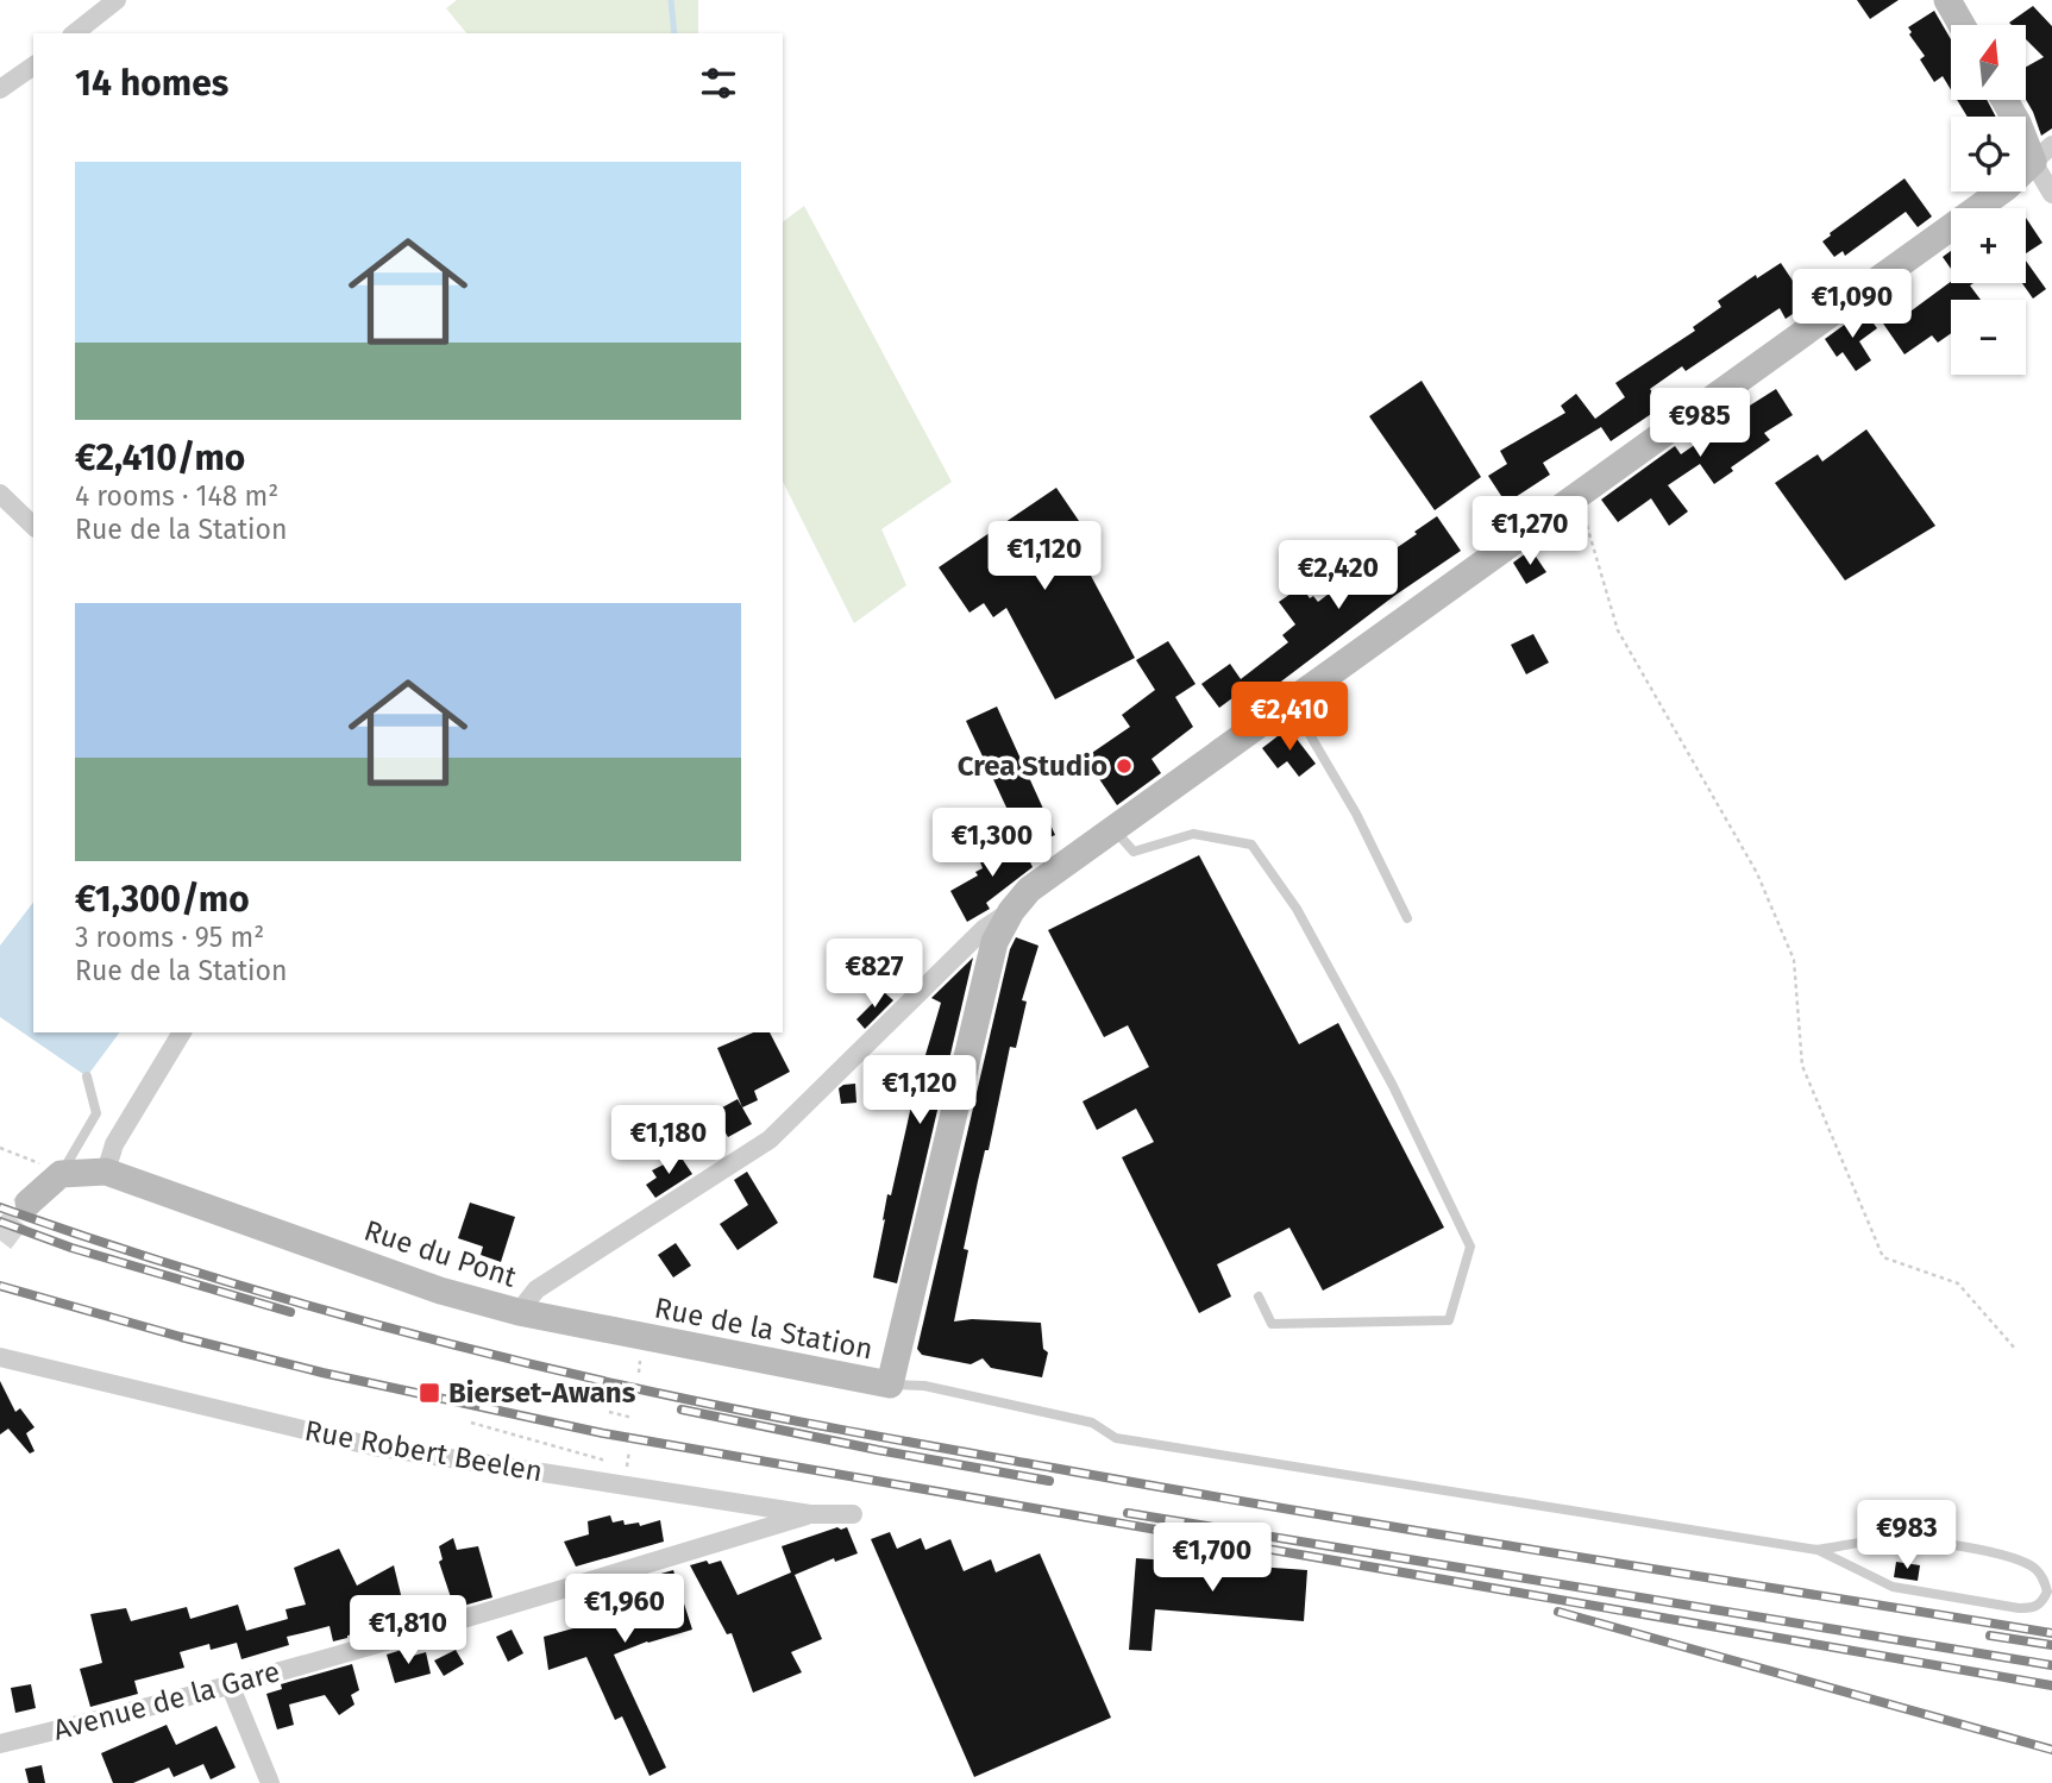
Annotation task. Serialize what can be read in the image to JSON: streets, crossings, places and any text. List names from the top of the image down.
{
  "streets": {
    "street": [
      "Rue du Pont",
      "Rue de la Station",
      "Rue Robert Beelen",
      "Avenue de la Gare"
    ]
  },
  "crossings": [
    ["Rue du Pont", "Rue de la Station"],
    ["Rue Robert Beelen", "Avenue de la Gare"]
  ],
  "places": {
    "other": ["Crea Studio"],
    "transit": ["Bierset-Awans"]
  },
  "north": "top",
  "page": {
    "map_buttons": ["+", "−"],
    "heading": "14 homes",
    "list": [
      {
        "name": "€2,410/mo",
        "note": "4 rooms · 148 m² · Rue de la Station"
      },
      {
        "name": "€1,300/mo",
        "note": "3 rooms · 95 m² · Rue de la Station"
      }
    ],
    "price": [
      "€1,090",
      "€985",
      "€1,270",
      "€1,120",
      "€2,420",
      "€2,410",
      "€1,300",
      "€827",
      "€1,120",
      "€1,180",
      "€983",
      "€1,700",
      "€1,960",
      "€1,810"
    ]
  }
}
